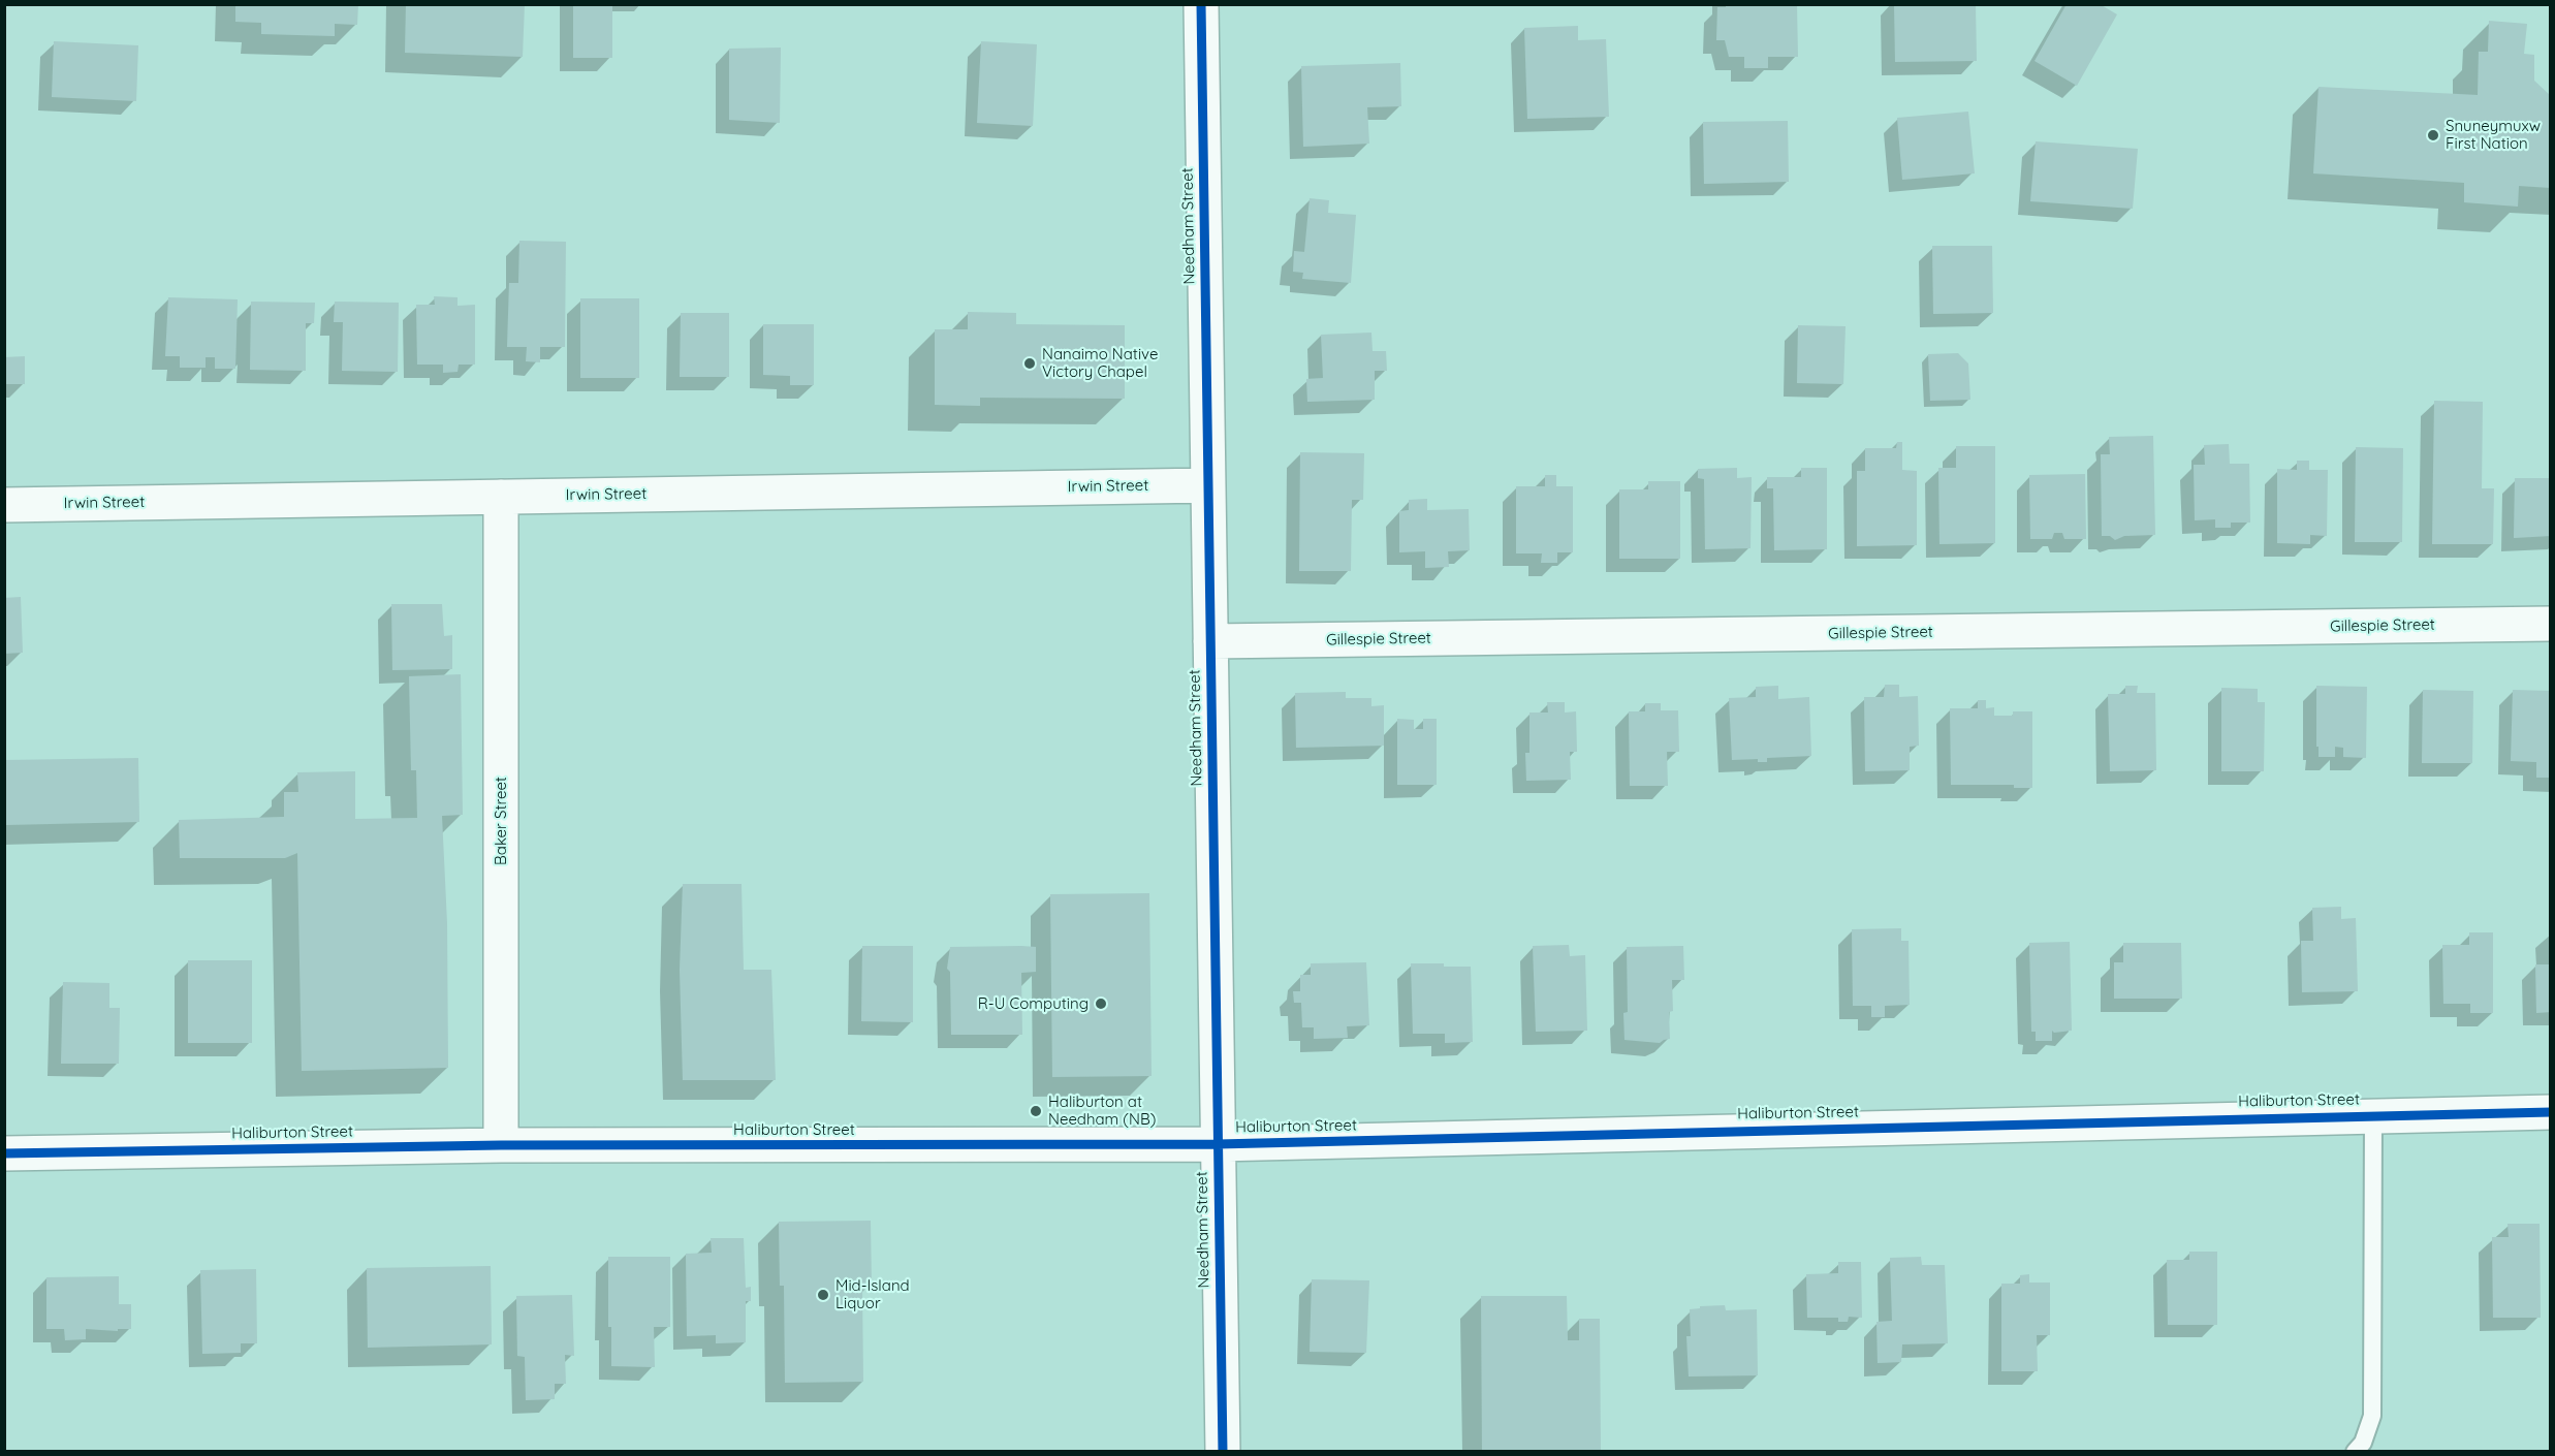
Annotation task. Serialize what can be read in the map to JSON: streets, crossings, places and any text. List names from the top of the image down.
{
  "streets": {
    "street": [
      "Needham Street",
      "Irwin Street",
      "Gillespie Street",
      "Baker Street",
      "Haliburton Street"
    ]
  },
  "crossings": [
    ["Needham Street", "Irwin Street"],
    ["Needham Street", "Gillespie Street"],
    ["Needham Street", "Haliburton Street"],
    ["Irwin Street", "Baker Street"],
    ["Baker Street", "Haliburton Street"]
  ],
  "places": [
    "Snuneymuxw First Nation",
    "Nanaimo Native Victory Chapel",
    "R-U Computing",
    "Haliburton at Needham (NB)",
    "Mid-Island Liquor"
  ]
}
